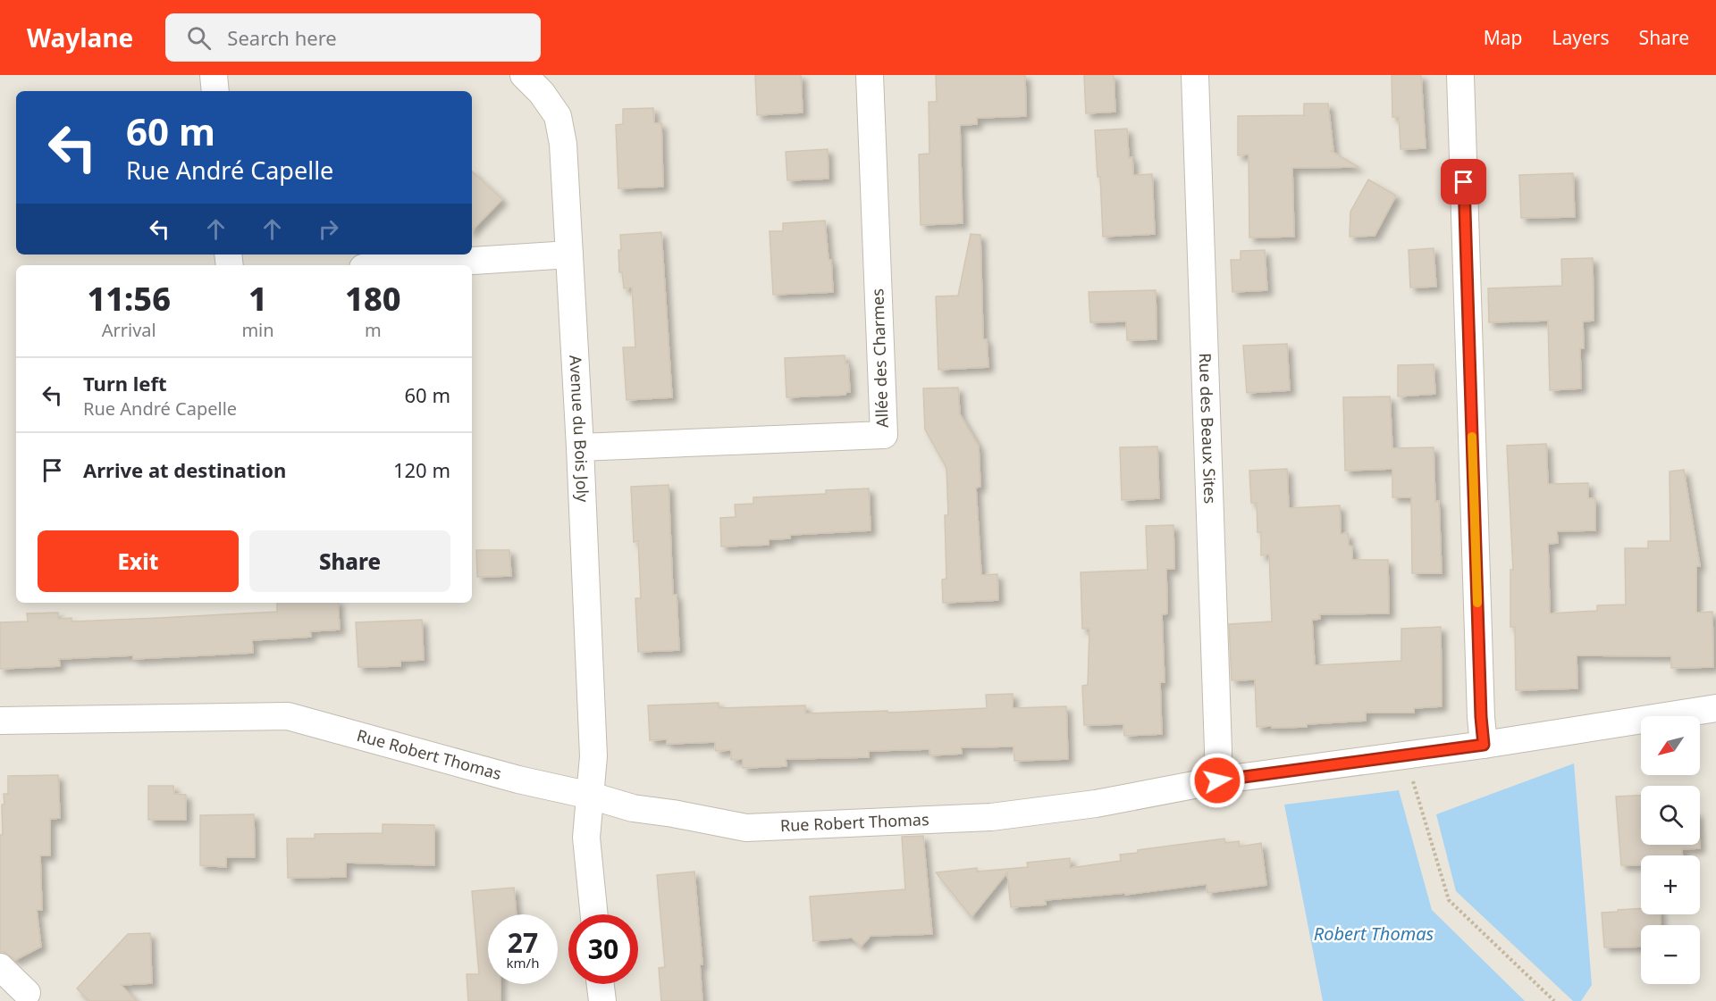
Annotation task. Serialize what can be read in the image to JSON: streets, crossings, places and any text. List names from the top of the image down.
{
  "streets": {
    "street": [
      "Allée des Charmes",
      "Rue des Beaux Sites",
      "Avenue du Bois Joly",
      "Rue Robert Thomas"
    ]
  },
  "crossings": [
    ["Allée des Charmes", "Avenue du Bois Joly"],
    ["Rue des Beaux Sites", "Rue Robert Thomas"],
    ["Avenue du Bois Joly", "Rue Robert Thomas"]
  ],
  "water": ["Robert Thomas"],
  "north": "bottom left",
  "page": {
    "header": "Waylane",
    "search": "Search here",
    "nav": ["Map", "Layers", "Share"],
    "turn": ["60 m", "Rue André Capelle"],
    "eta": [
      "11:56",
      "Arrival",
      "1",
      "min",
      "180",
      "m"
    ],
    "list": [
      {
        "name": "Turn left",
        "note": "Rue André Capelle",
        "value": "60 m"
      },
      {
        "name": "Arrive at destination",
        "value": "120 m"
      }
    ],
    "buttons": ["Exit", "Share"],
    "map_buttons": ["+", "−"],
    "speed": "27 km/h",
    "limit": "30"
  }
}
